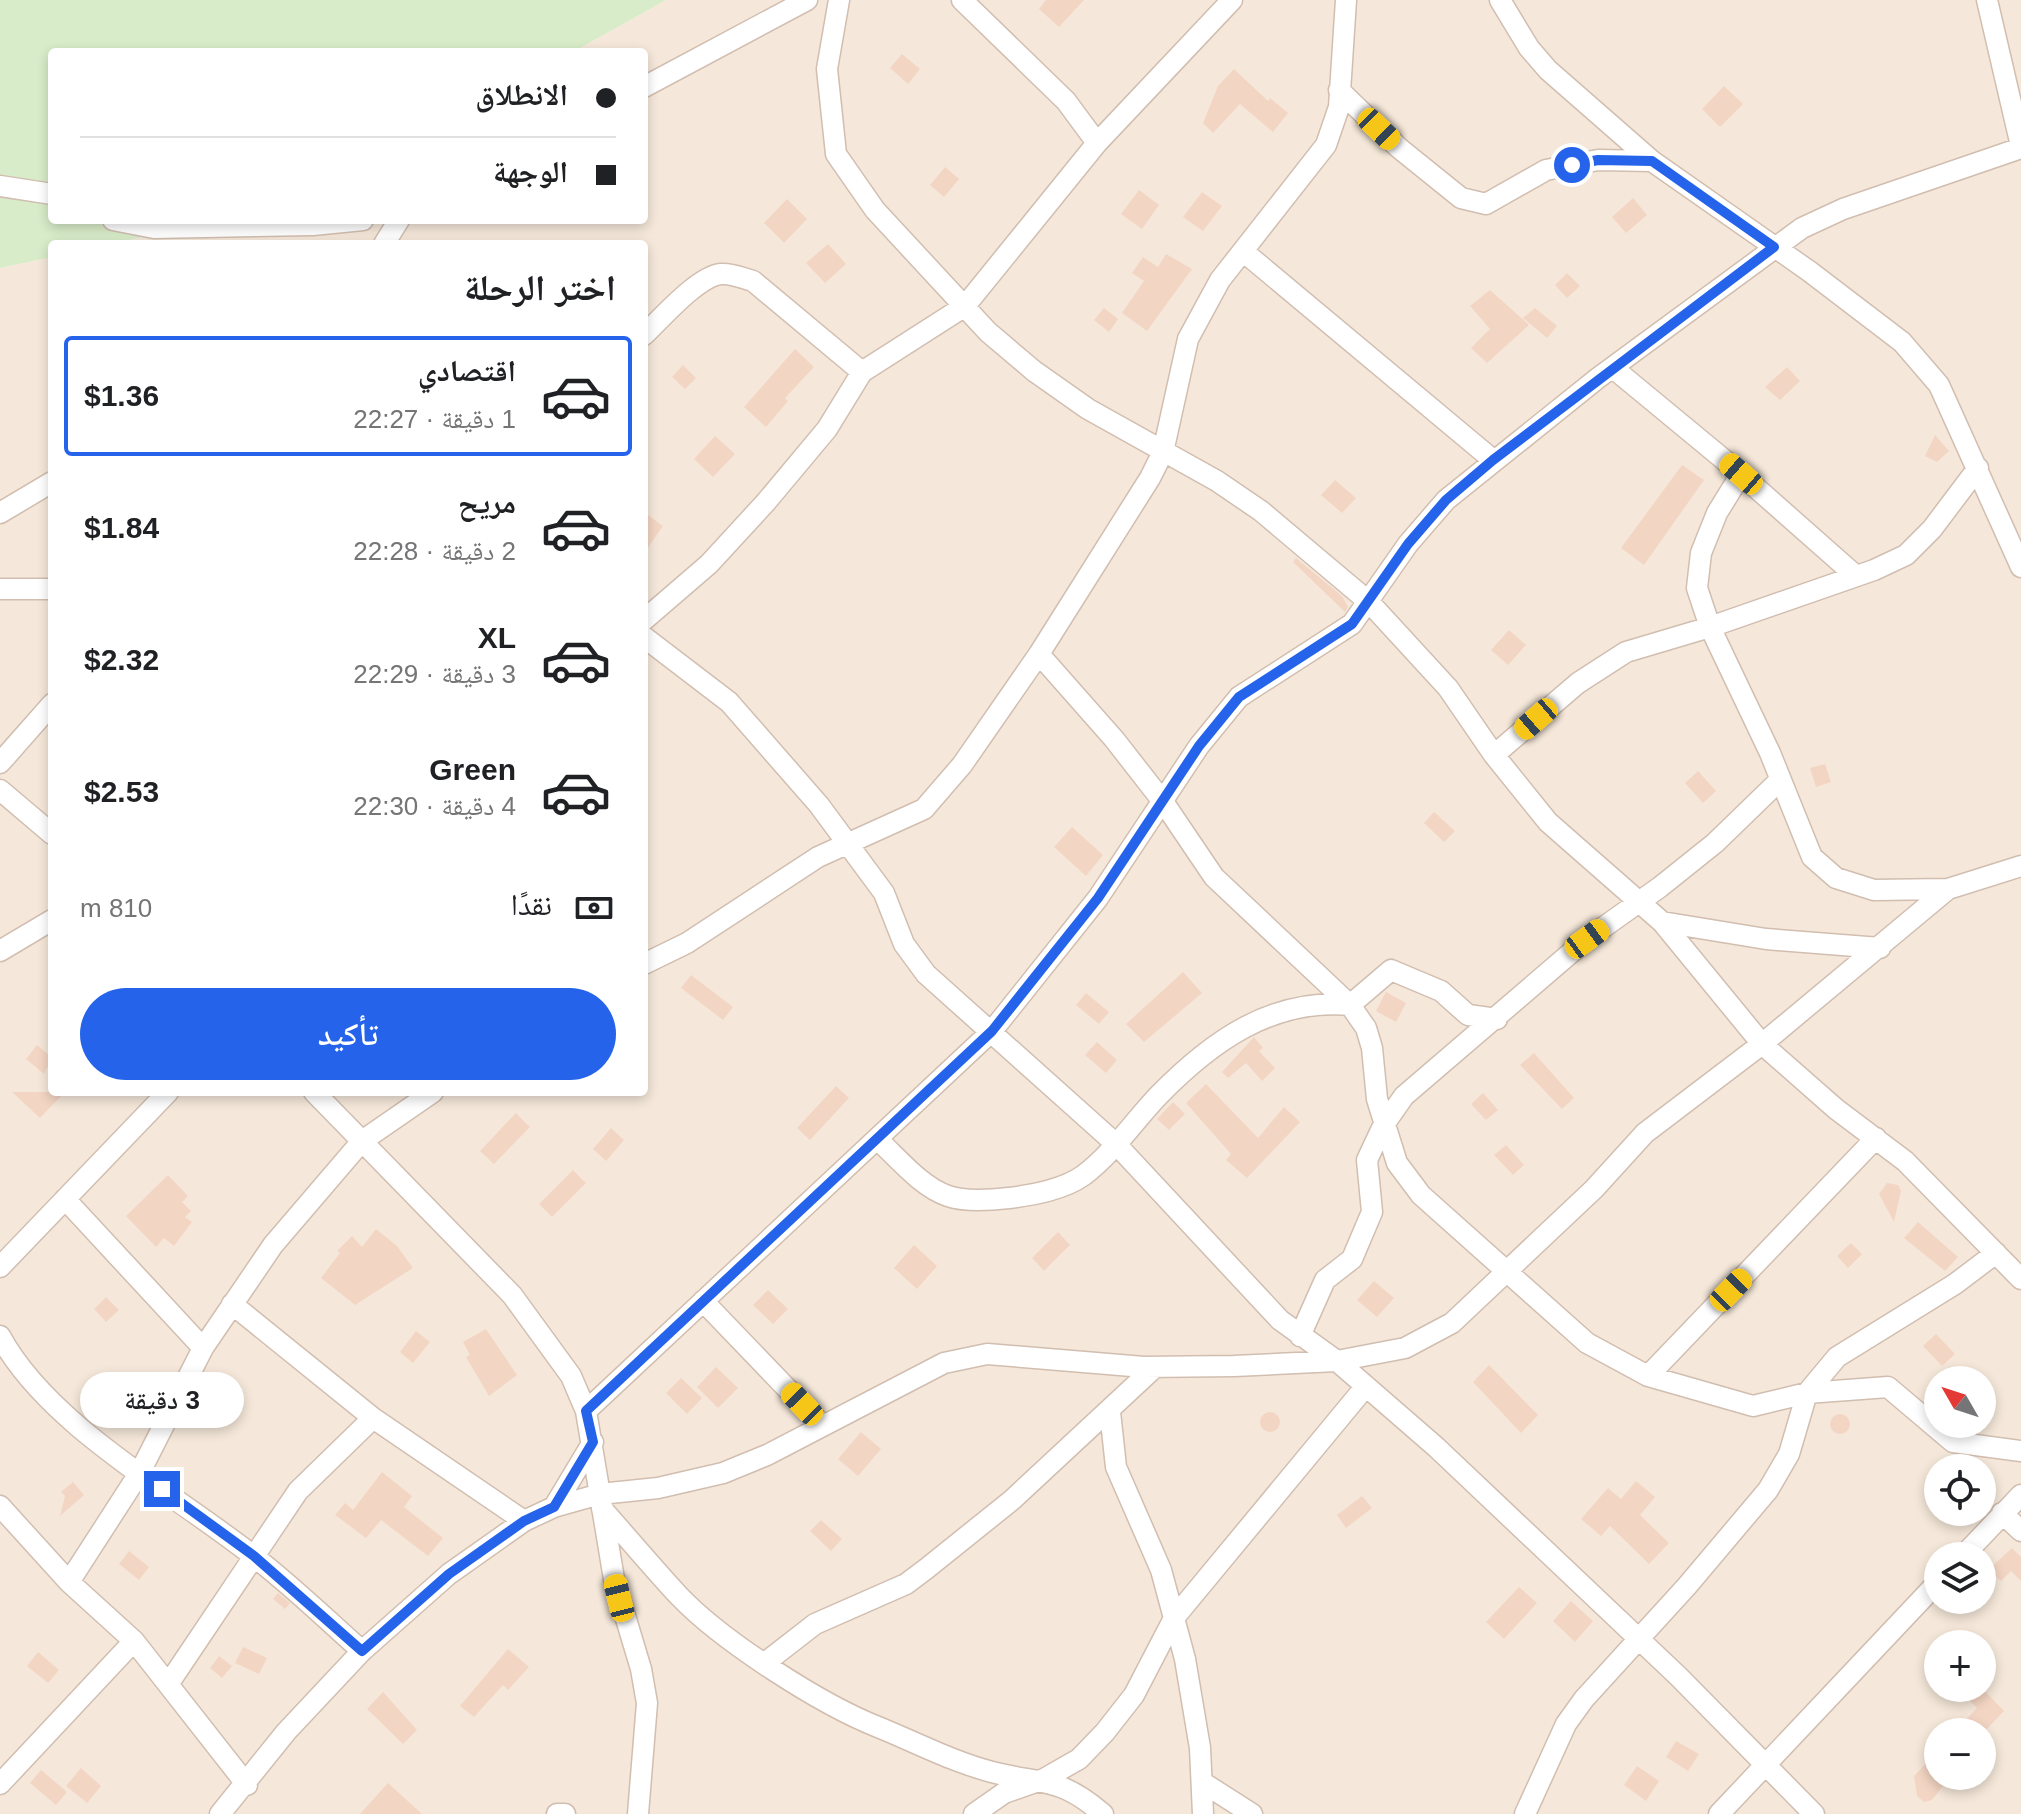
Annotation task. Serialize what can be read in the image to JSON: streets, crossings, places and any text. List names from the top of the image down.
{
  "north": "top left",
  "page": {
    "banner": ["الانطلاق", "الوجهة"],
    "heading": "اختر الرحلة",
    "list": [
      {
        "name": "اقتصادي",
        "note": "1 دقيقة · 22:27",
        "value": "$1.36"
      },
      {
        "name": "مريح",
        "note": "2 دقيقة · 22:28",
        "value": "$1.84"
      },
      {
        "name": "XL",
        "note": "3 دقيقة · 22:29",
        "value": "$2.32"
      },
      {
        "name": "Green",
        "note": "4 دقيقة · 22:30",
        "value": "$2.53"
      }
    ],
    "pay": ["نقدًا", "810 m"],
    "buttons": "تأكيد",
    "map_buttons": ["+", "−"],
    "bubble": "3 دقيقة"
  }
}
